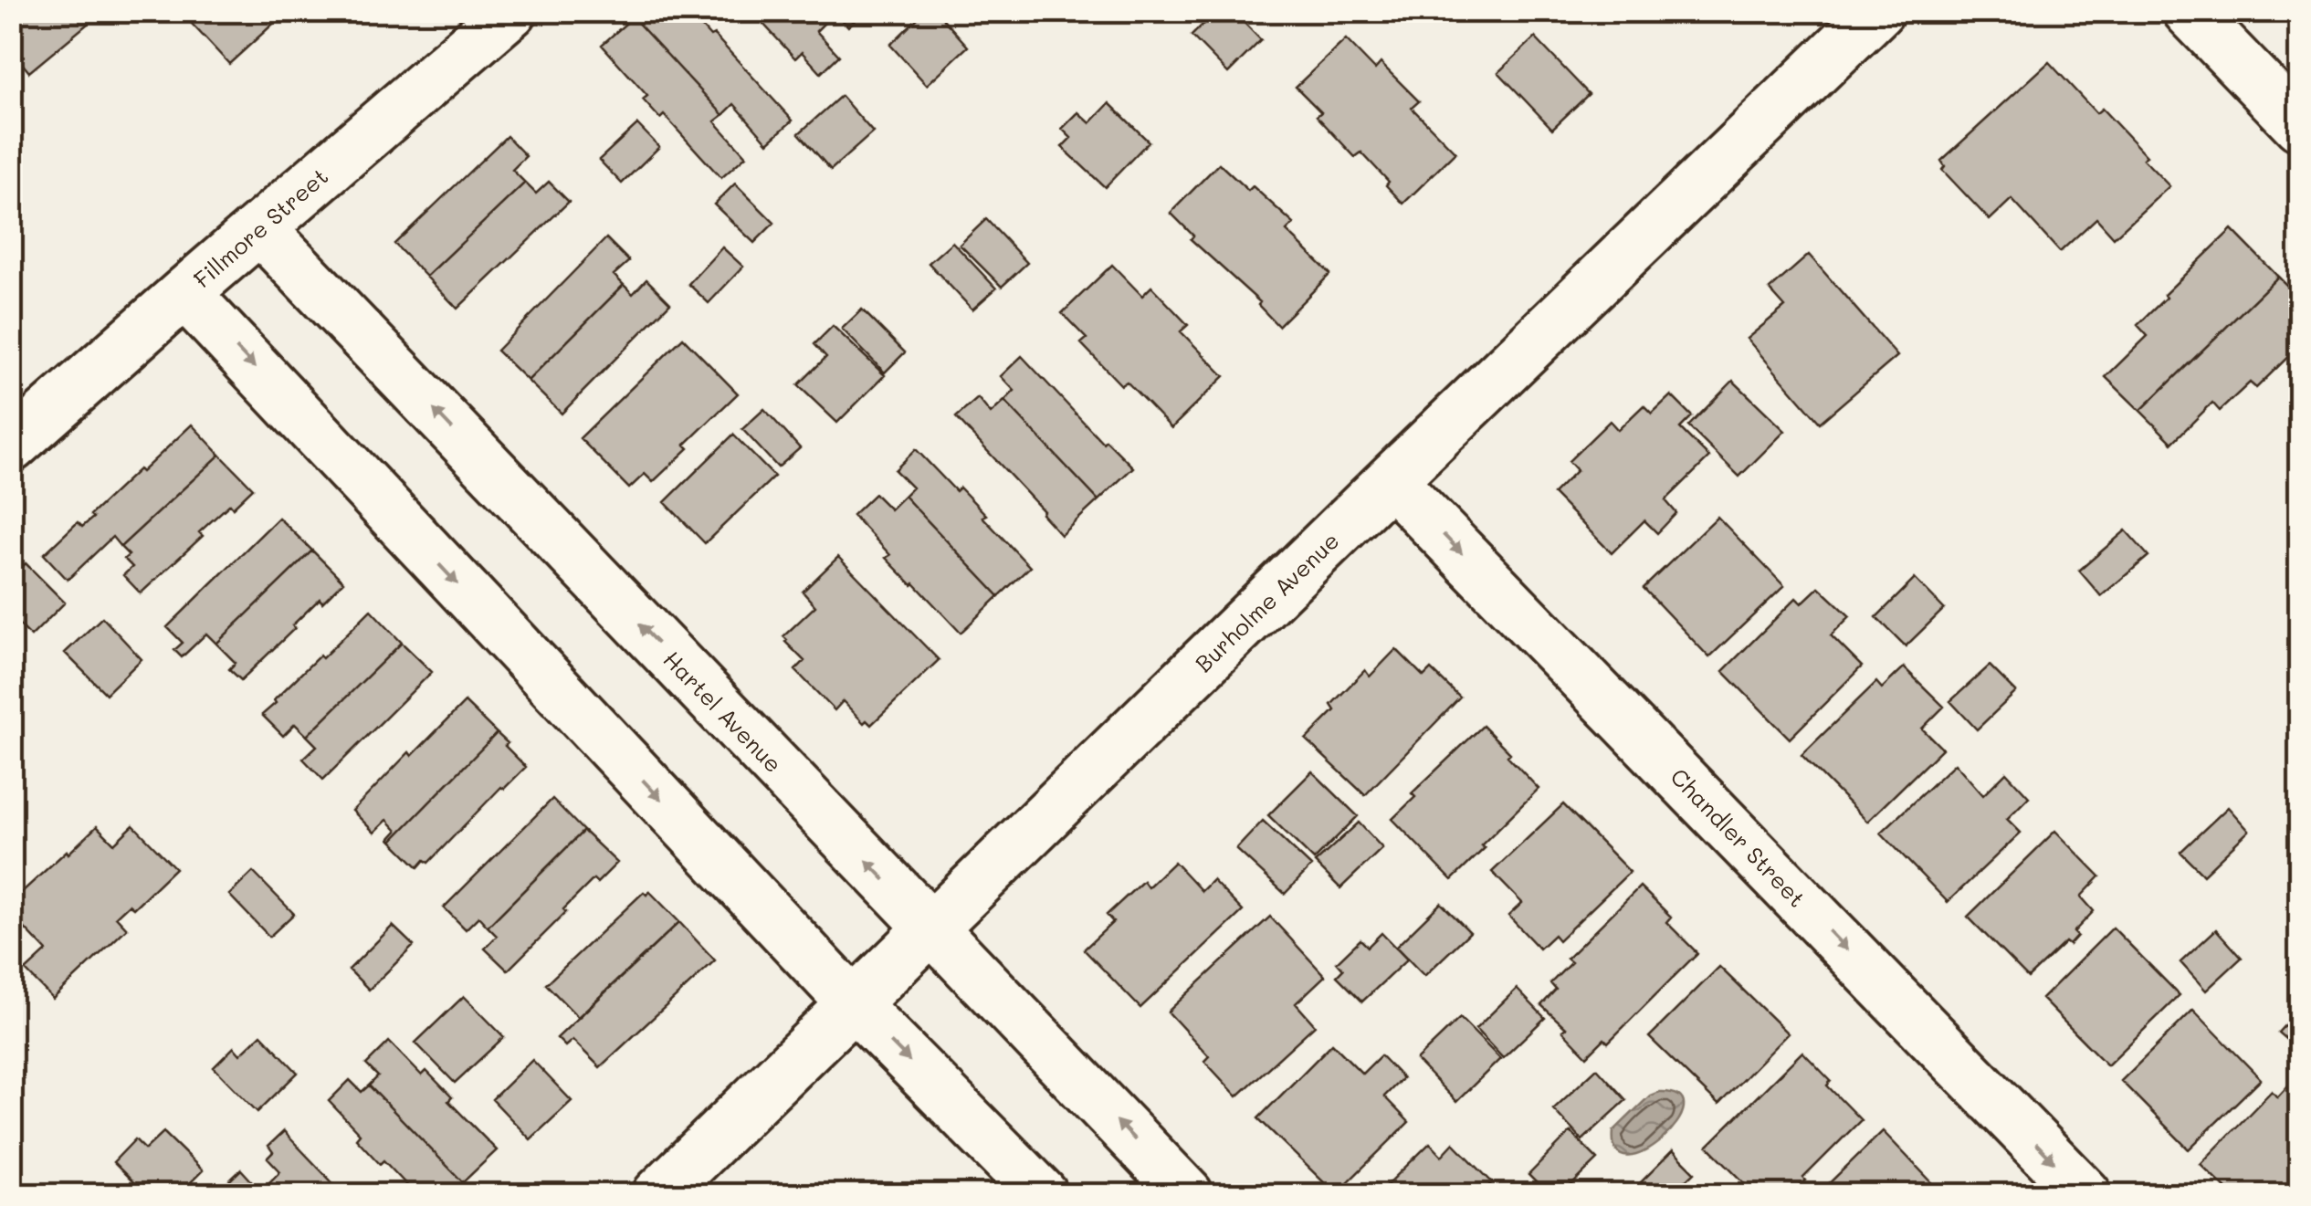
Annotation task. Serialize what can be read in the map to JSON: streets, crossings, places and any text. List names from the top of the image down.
{
  "streets": {
    "street": [
      "Fillmore Street",
      "Burholme Avenue",
      "Hartel Avenue",
      "Chandler Street"
    ]
  },
  "crossings": [
    ["Fillmore Street", "Hartel Avenue"],
    ["Burholme Avenue", "Hartel Avenue"],
    ["Burholme Avenue", "Chandler Street"]
  ],
  "one_way": ["Chandler Street"]
}
